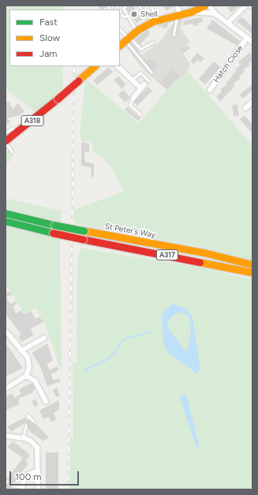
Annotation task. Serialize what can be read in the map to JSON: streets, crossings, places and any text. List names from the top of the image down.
{
  "streets": {
    "main road": ["A318", "St Peter's Way", "A317"],
    "street": ["Hatch Close"]
  },
  "places": ["Shell"],
  "legend": ["Fast", "Slow", "Jam"],
  "scale_bar": "100 m"
}
